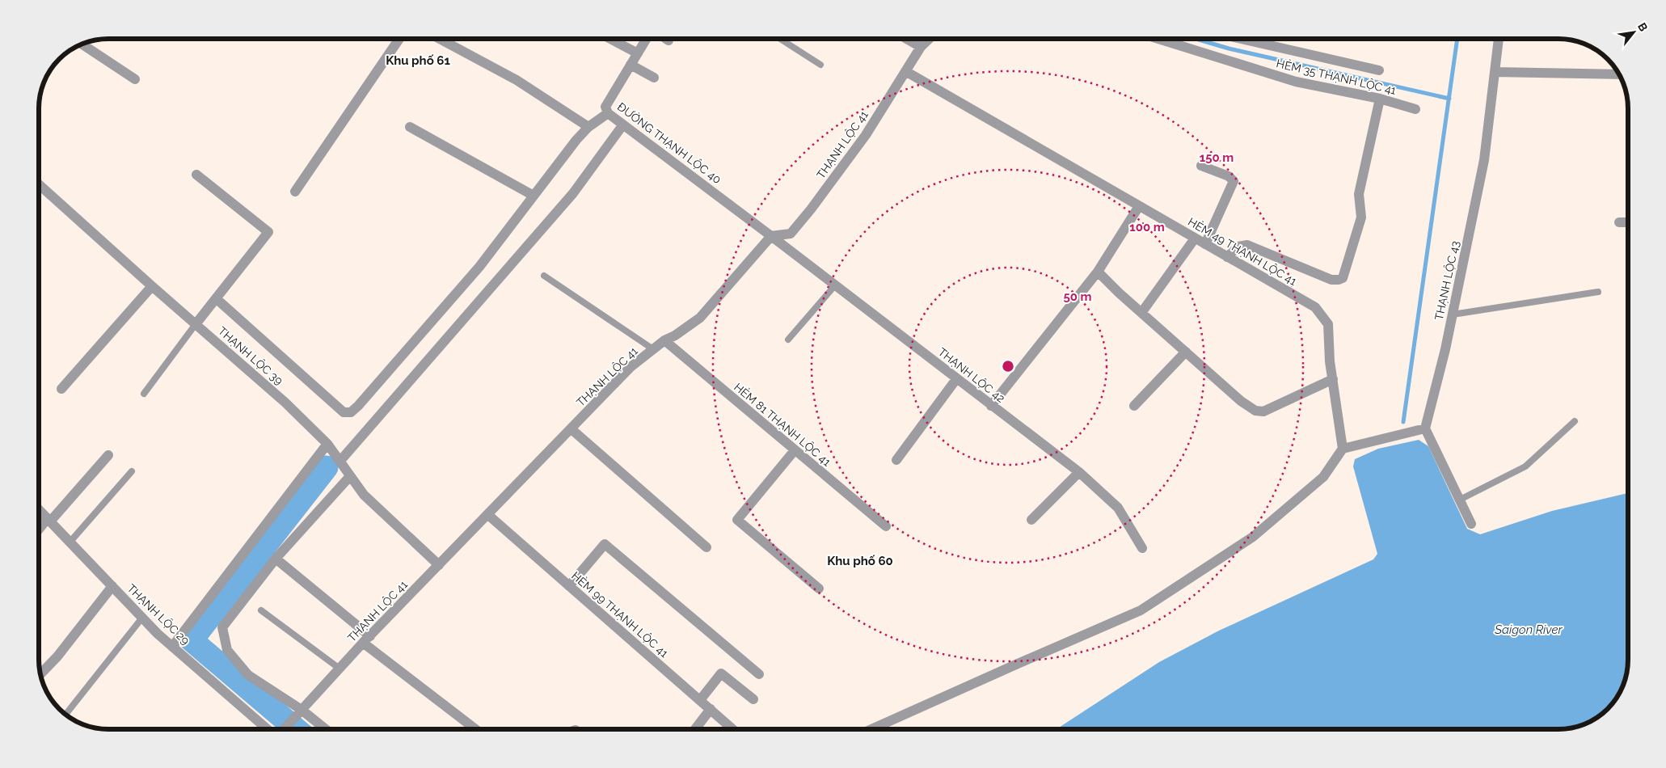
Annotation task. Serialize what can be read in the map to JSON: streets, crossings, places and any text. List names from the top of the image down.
{
  "streets": {
    "street": [
      "HẺM 35 THẠNH LỘC 41",
      "ĐƯỜNG THẠNH LỘC 40",
      "THẠNH LỘC 41",
      "HẺM 49 THẠNH LỘC 41",
      "THẠNH LỘC 43",
      "THẠNH LỘC 39",
      "THẠNH LỘC 42",
      "HẺM 81 THẠNH LỘC 41",
      "THẠNH LỘC 29",
      "HẺM 99 THẠNH LỘC 41"
    ]
  },
  "crossings": [
    ["ĐƯỜNG THẠNH LỘC 40", "THẠNH LỘC 41"],
    ["ĐƯỜNG THẠNH LỘC 40", "THẠNH LỘC 42"],
    ["THẠNH LỘC 41", "HẺM 49 THẠNH LỘC 41"],
    ["THẠNH LỘC 41", "THẠNH LỘC 39"],
    ["THẠNH LỘC 41", "THẠNH LỘC 42"],
    ["THẠNH LỘC 41", "HẺM 81 THẠNH LỘC 41"],
    ["THẠNH LỘC 41", "HẺM 99 THẠNH LỘC 41"]
  ],
  "districts": ["Khu phố 61", "Khu phố 60"],
  "water": ["Saigon River"],
  "north": "top right",
  "rings": ["150 m", "100 m", "50 m"]
}
